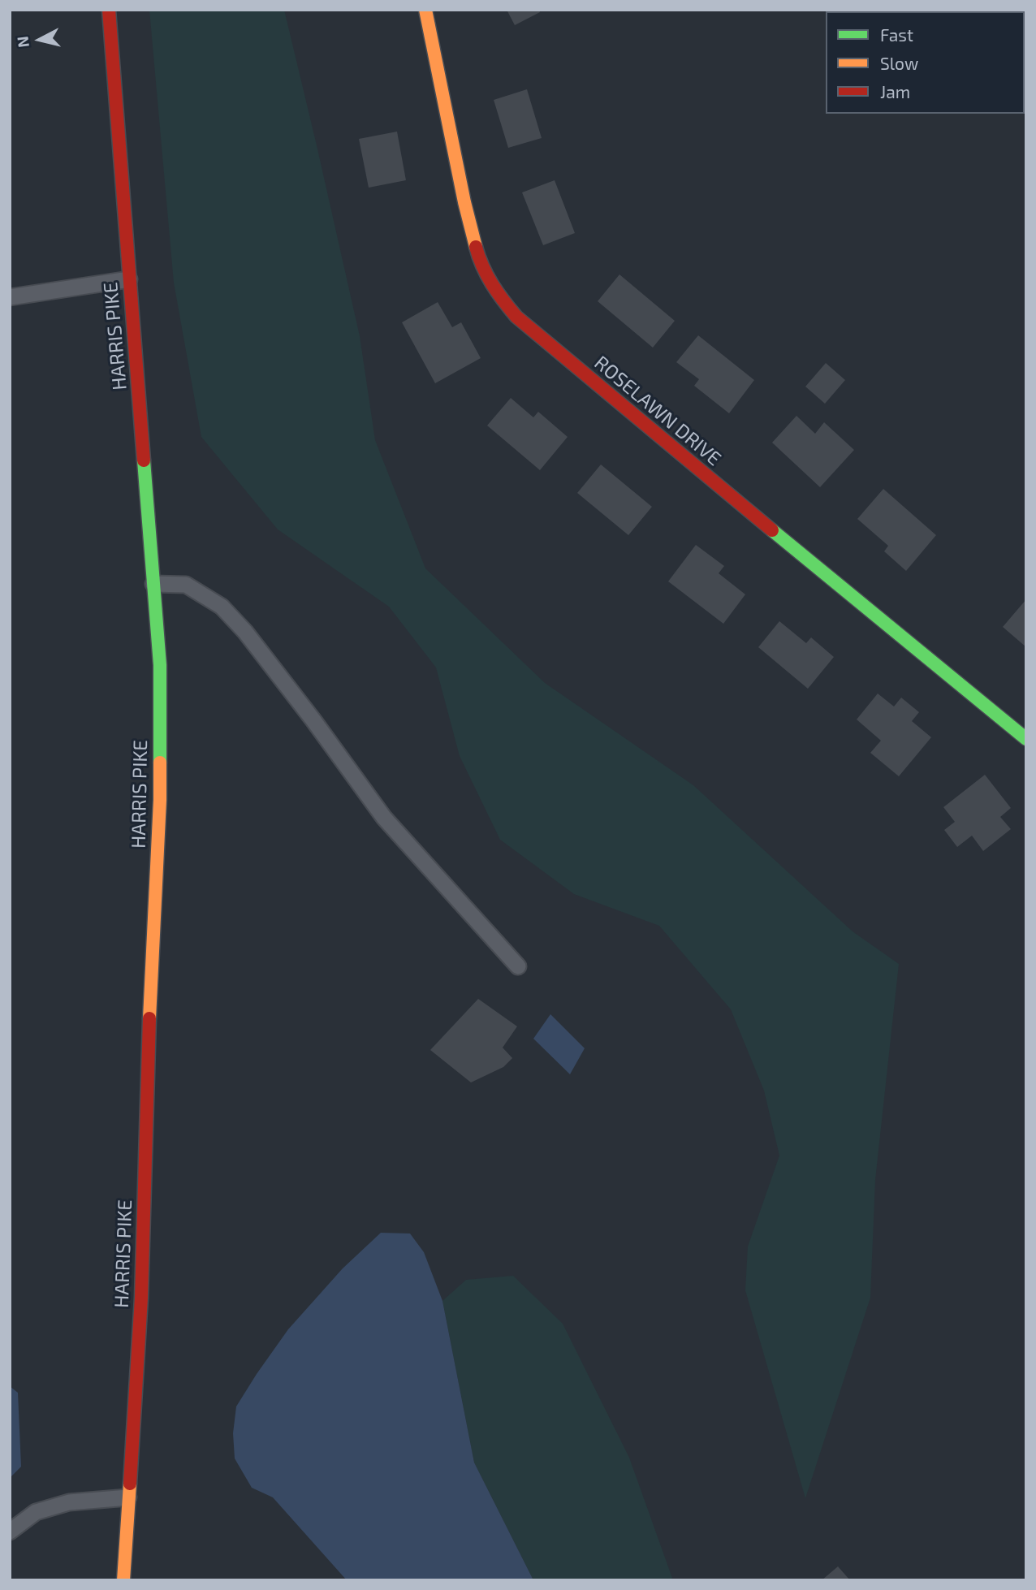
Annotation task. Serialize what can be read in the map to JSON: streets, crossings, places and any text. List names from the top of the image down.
{
  "streets": {
    "main road": ["HARRIS PIKE", "ROSELAWN DRIVE"]
  },
  "legend": ["Fast", "Slow", "Jam"],
  "north": "left"
}
